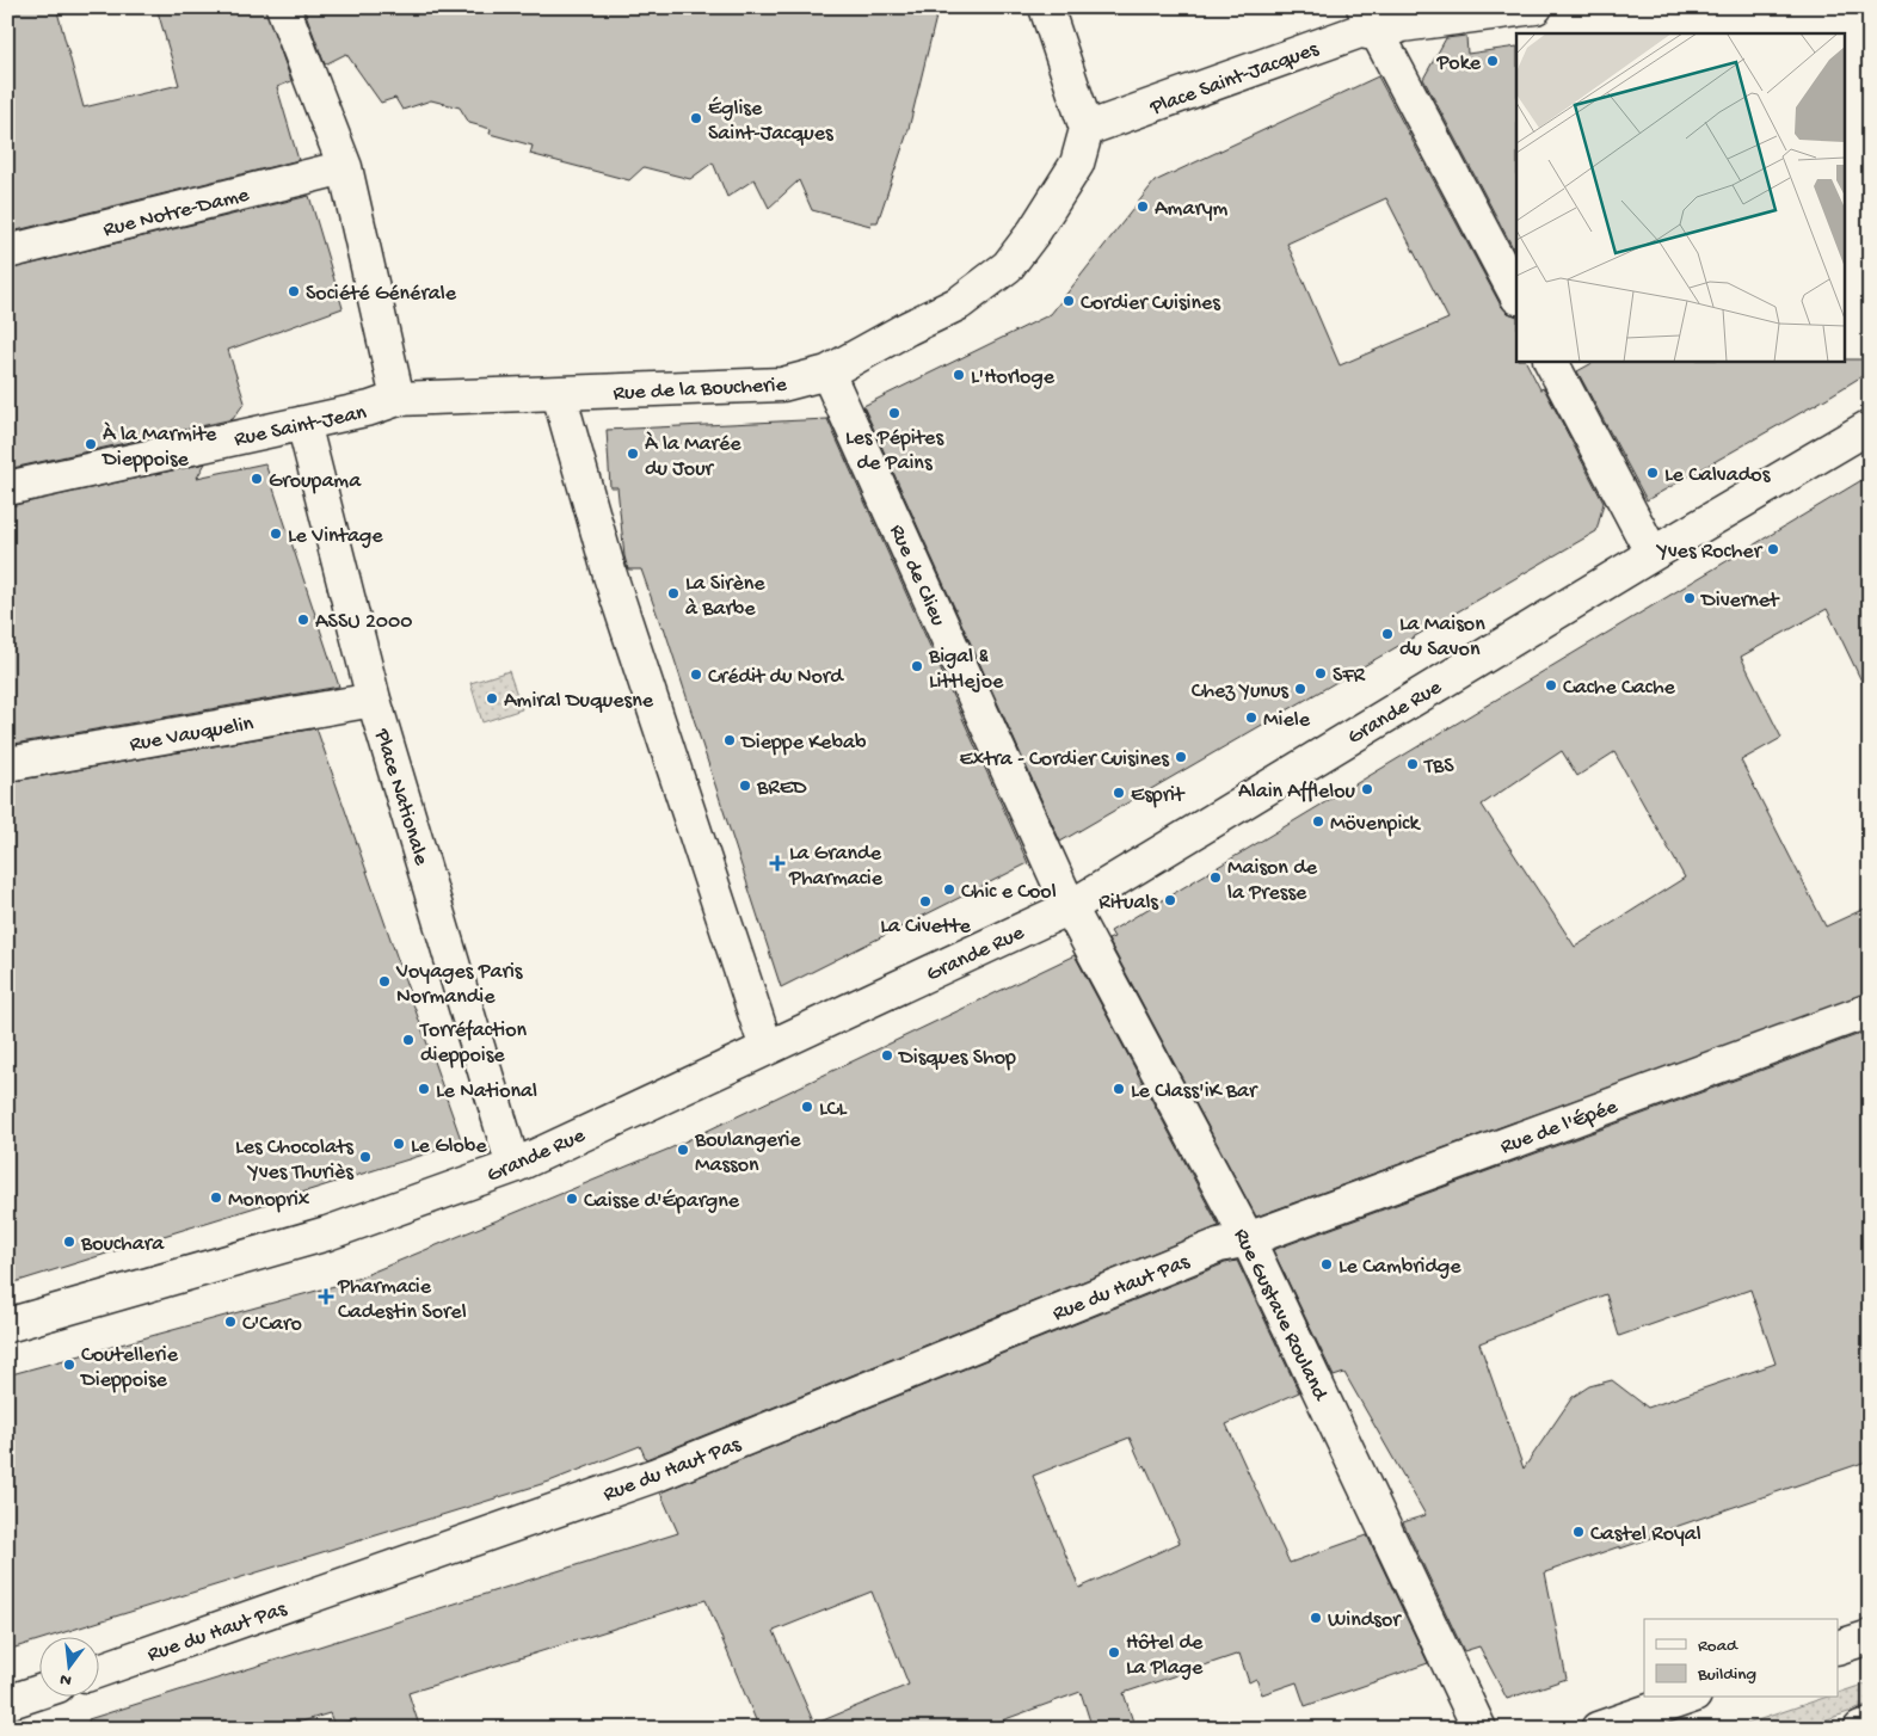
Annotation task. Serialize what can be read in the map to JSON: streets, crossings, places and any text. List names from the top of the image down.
{
  "streets": {
    "street": [
      "Place Saint-Jacques",
      "Rue Notre-Dame",
      "Rue de la Boucherie",
      "Rue Saint-Jean",
      "Rue de Clieu",
      "Grande Rue",
      "Rue Vauquelin",
      "Place Nationale",
      "Rue de l'Épée",
      "Rue du Haut Pas",
      "Rue Gustave Rouland"
    ]
  },
  "crossings": [
    ["Place Saint-Jacques", "Rue de la Boucherie"],
    ["Rue de la Boucherie", "Rue Saint-Jean"],
    ["Rue de la Boucherie", "Rue de Clieu"],
    ["Rue Saint-Jean", "Place Nationale"],
    ["Rue de Clieu", "Grande Rue"],
    ["Rue de Clieu", "Rue Gustave Rouland"],
    ["Grande Rue", "Place Nationale"],
    ["Grande Rue", "Rue Gustave Rouland"],
    ["Rue Vauquelin", "Place Nationale"],
    ["Rue de l'Épée", "Rue du Haut Pas"],
    ["Rue de l'Épée", "Rue Gustave Rouland"],
    ["Rue du Haut Pas", "Rue Gustave Rouland"]
  ],
  "places": {
    "other": [
      "Poke",
      "Église Saint-Jacques",
      "Amarym",
      "Société Générale",
      "Cordier Cuisines",
      "L'Horloge",
      "Les Pépites de Pains",
      "À la Marmite Dieppoise",
      "À la Marée du Jour",
      "Le Calvados",
      "Groupama",
      "Le Vintage",
      "Yves Rocher",
      "La Sirène à Barbe",
      "Divernet",
      "ASSU 2000",
      "La Maison du Savon",
      "Bigal & Littlejoe",
      "SFR",
      "Crédit du Nord",
      "Cache Cache",
      "Chez Yunus",
      "Amiral Duquesne",
      "Miele",
      "Dieppe Kebab",
      "Extra - Cordier Cuisines",
      "TBS",
      "BRED",
      "Alain Afflelou",
      "Esprit",
      "Mövenpick",
      "Maison de la Presse",
      "Chic e Cool",
      "Rituals",
      "La Civette",
      "Voyages Paris Normandie",
      "Torréfaction dieppoise",
      "Disques Shop",
      "Le National",
      "Le Class'iK Bar",
      "LCL",
      "Le Globe",
      "Boulangerie Masson",
      "Les Chocolats Yves Thuriès",
      "Monoprix",
      "Caisse d'Épargne",
      "Bouchara",
      "Le Cambridge",
      "C'Caro",
      "Coutellerie Dieppoise",
      "Castel Royal",
      "Windsor",
      "Hôtel de La Plage"
    ],
    "health": ["La Grande Pharmacie", "Pharmacie Cadestin Sorel"]
  },
  "legend": ["Road", "Building"],
  "north": "bottom"
}
